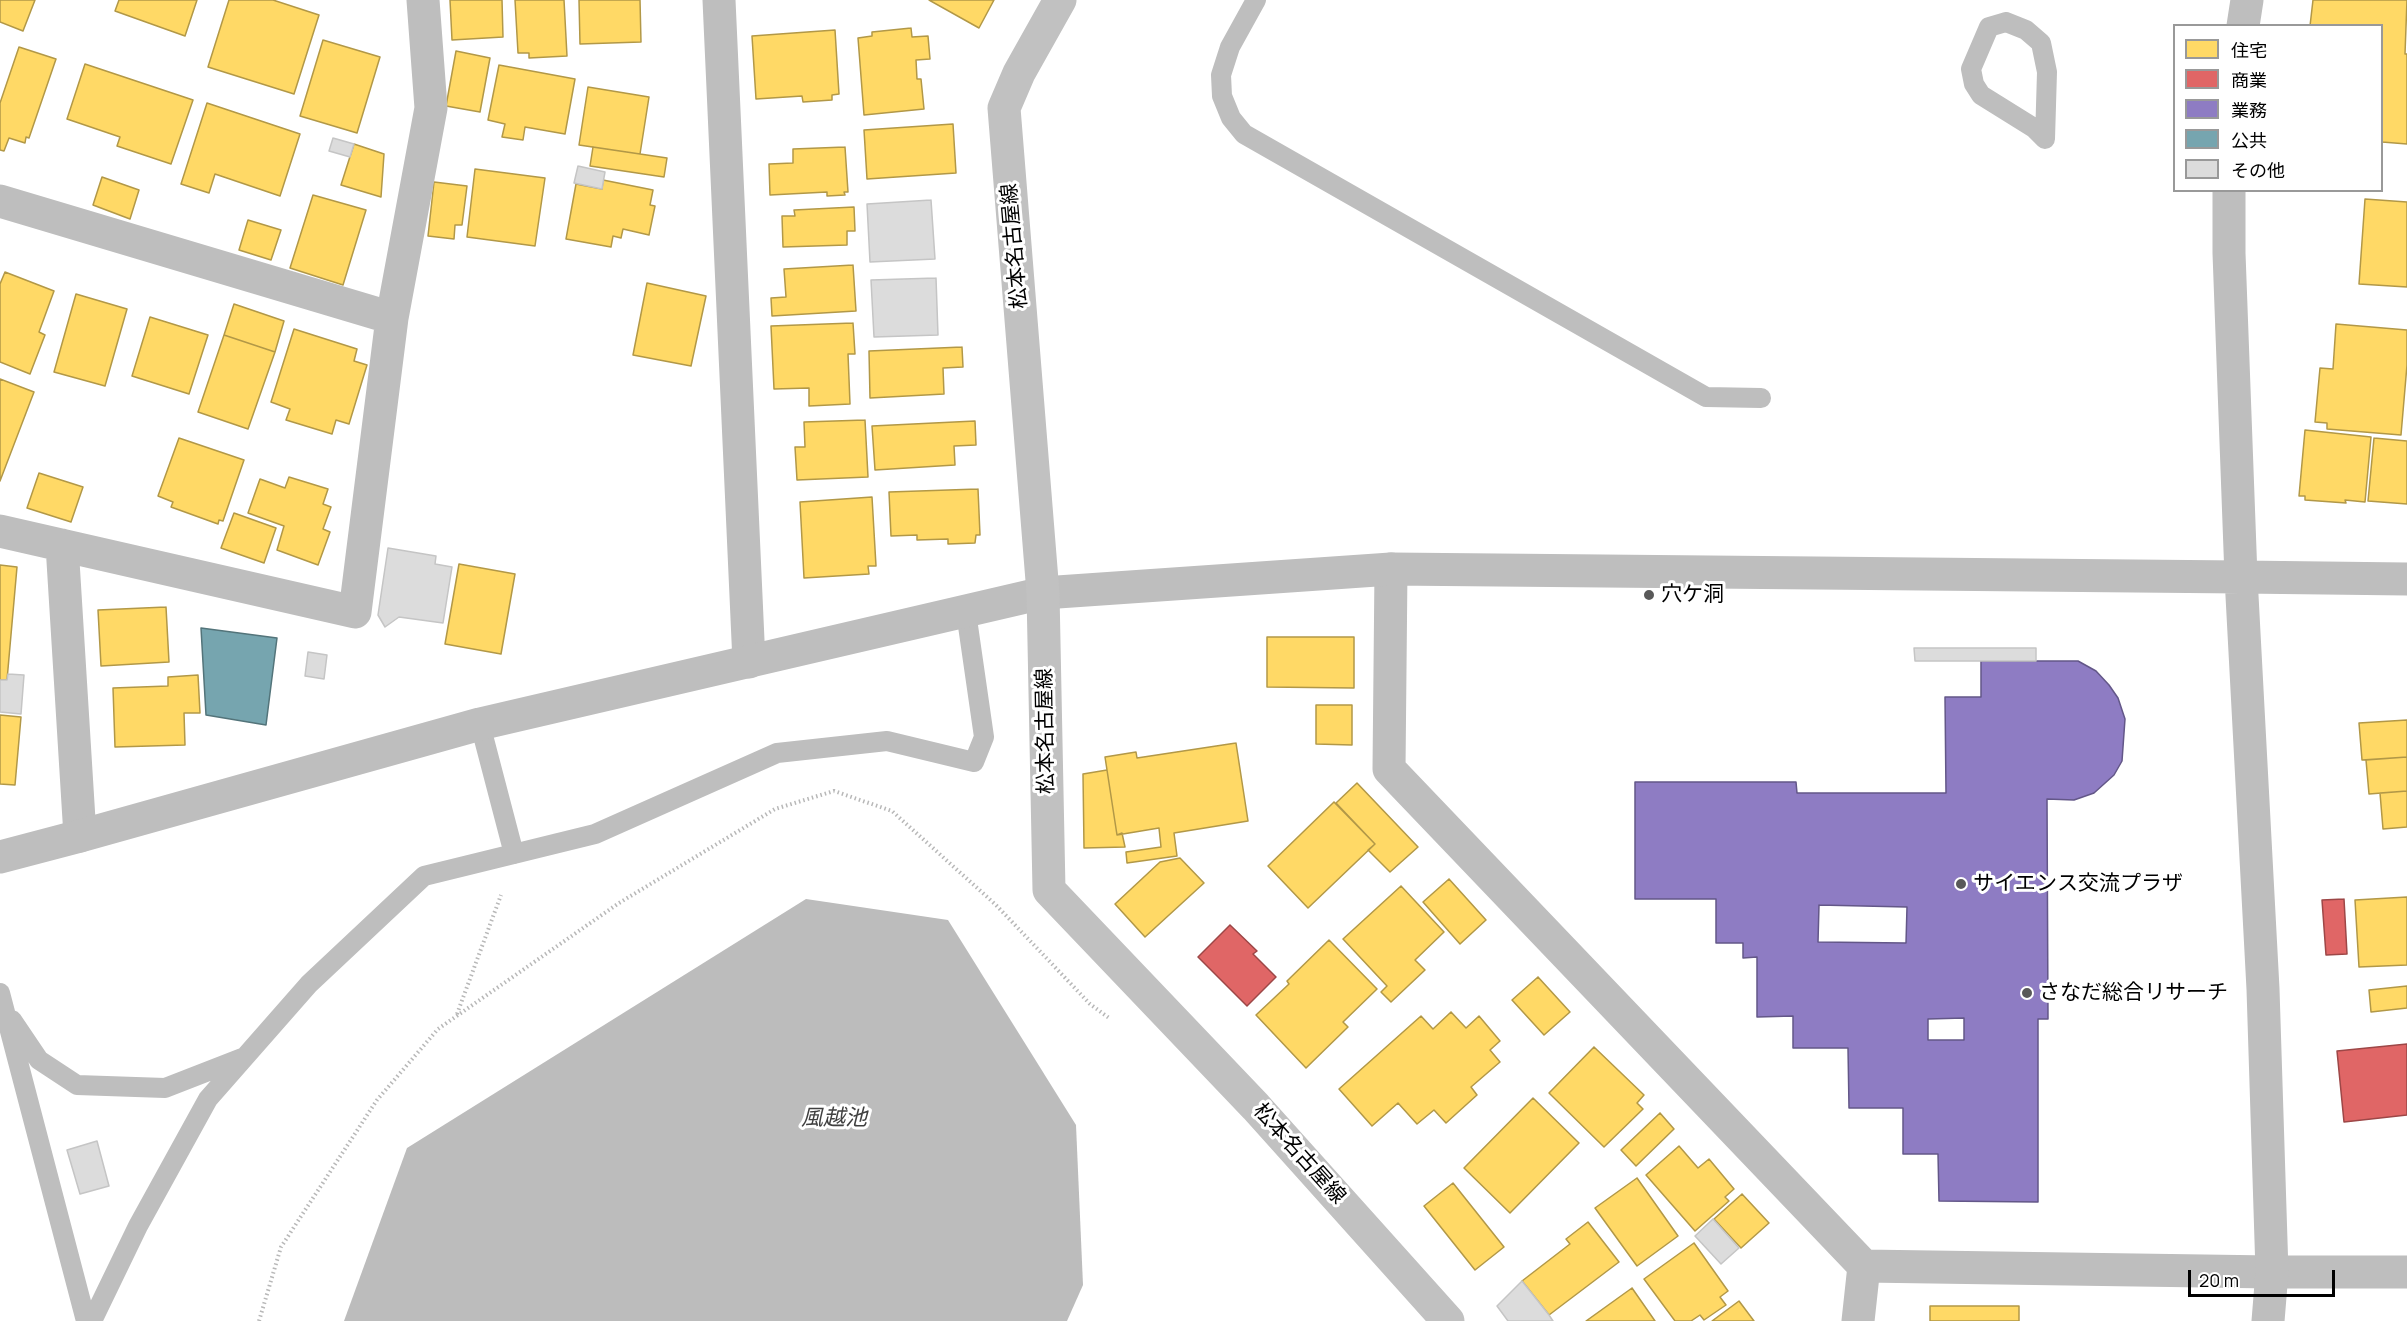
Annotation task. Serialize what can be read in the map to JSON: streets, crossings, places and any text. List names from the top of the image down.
{
  "streets": {
    "main road": ["松本名古屋線"]
  },
  "water": ["風越池"],
  "places": ["穴ケ洞", "サイエンス交流プラザ", "さなだ総合リサーチ"],
  "legend": [
    "住宅",
    "商業",
    "業務",
    "公共",
    "その他"
  ],
  "scale_bar": "20 m"
}
